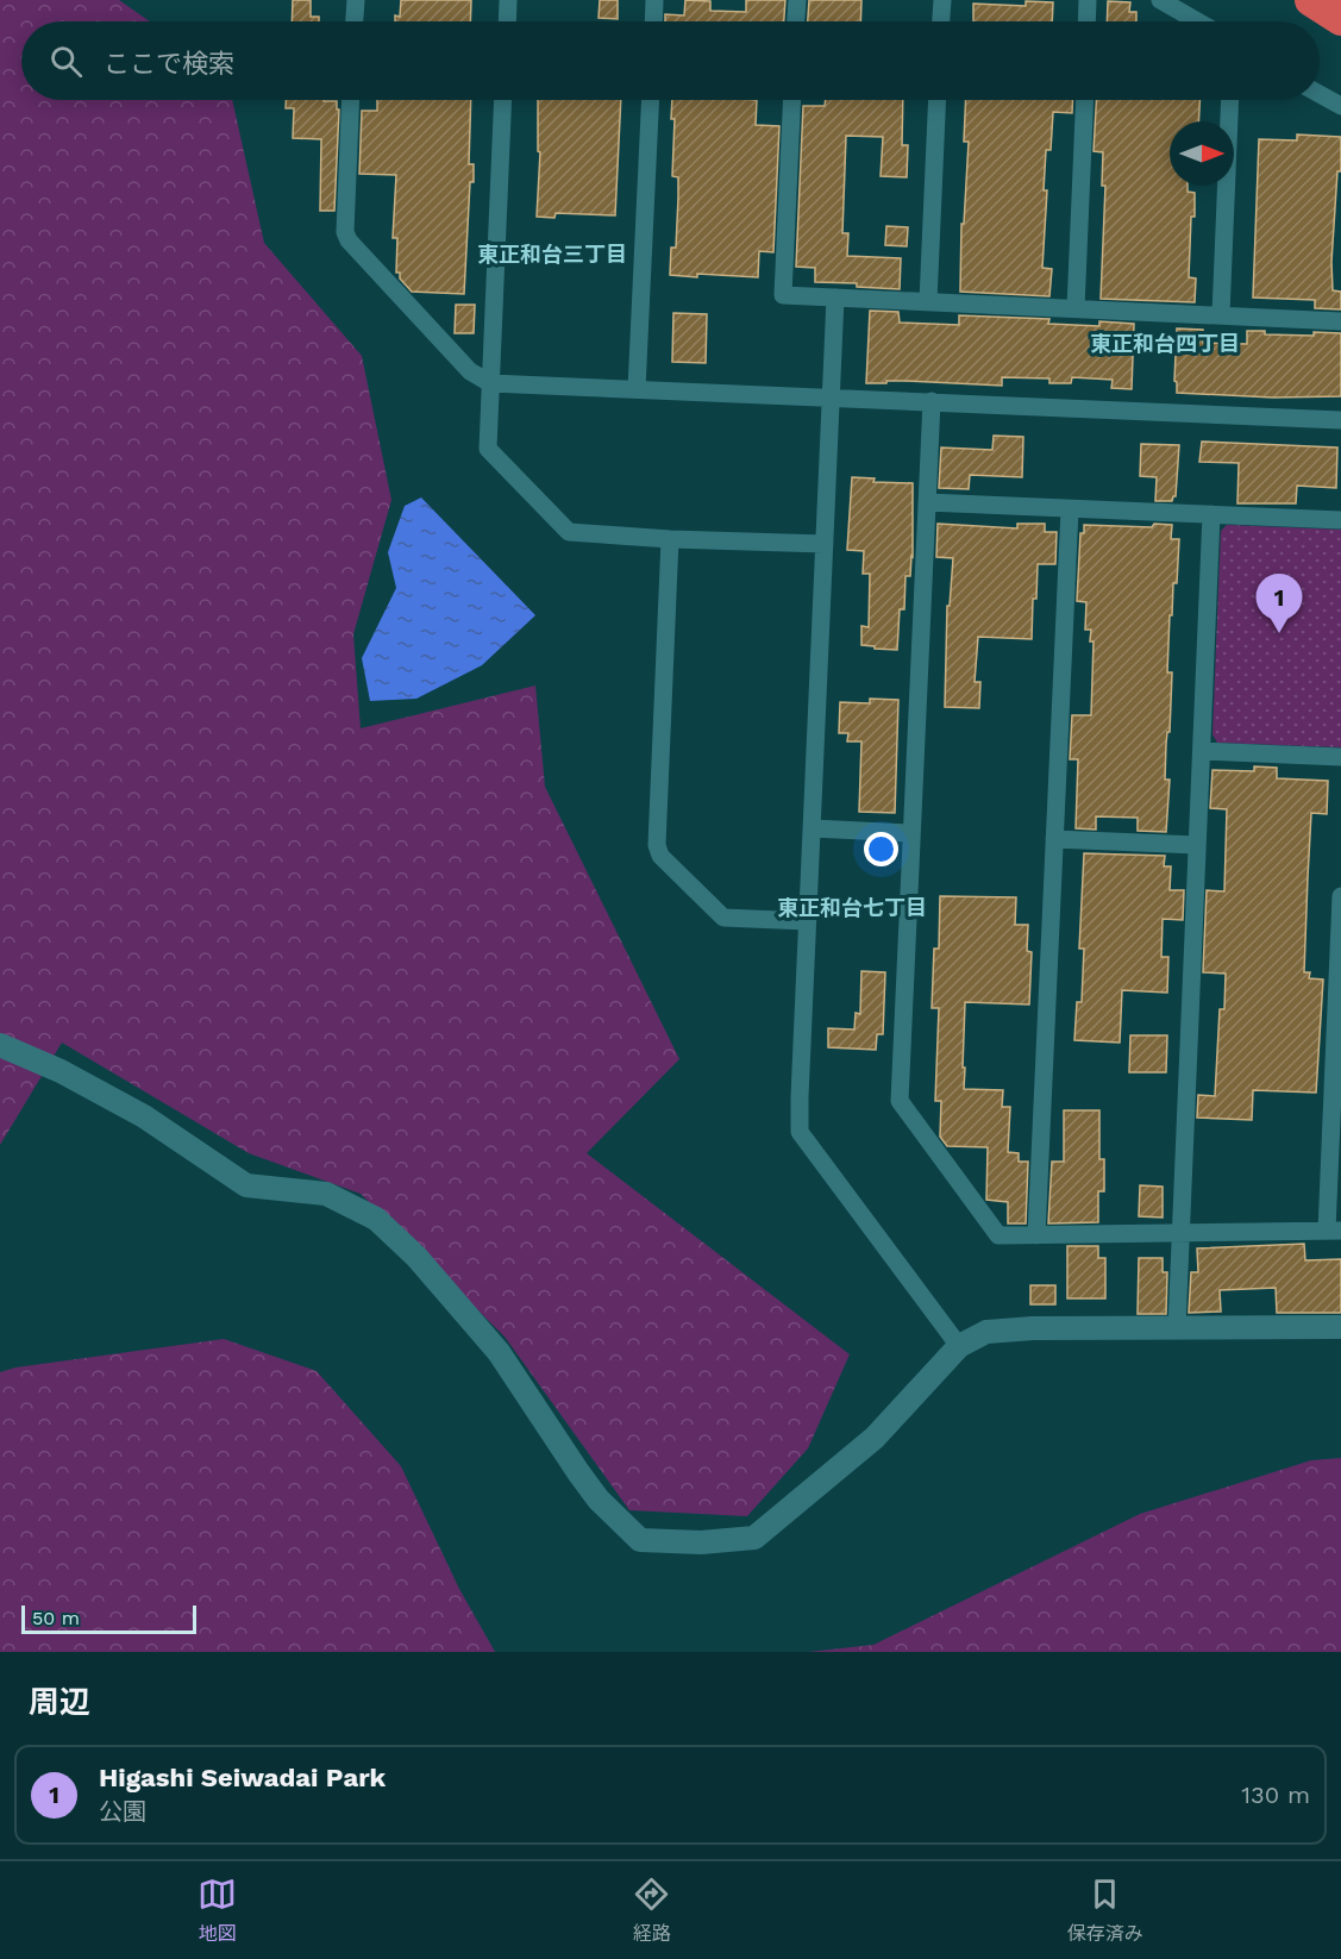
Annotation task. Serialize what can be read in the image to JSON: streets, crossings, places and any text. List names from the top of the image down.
{
  "districts": ["東正和台三丁目", "東正和台四丁目", "東正和台七丁目"],
  "scale_bar": "50 m",
  "north": "right",
  "page": {
    "search": "ここで検索",
    "pins": "1",
    "scale": "50 m",
    "heading": "周辺",
    "list": [
      {
        "mark": "1",
        "name": "Higashi Seiwadai Park",
        "note": "公園",
        "value": "130 m"
      }
    ],
    "nav": ["地図", "経路", "保存済み"]
  }
}
